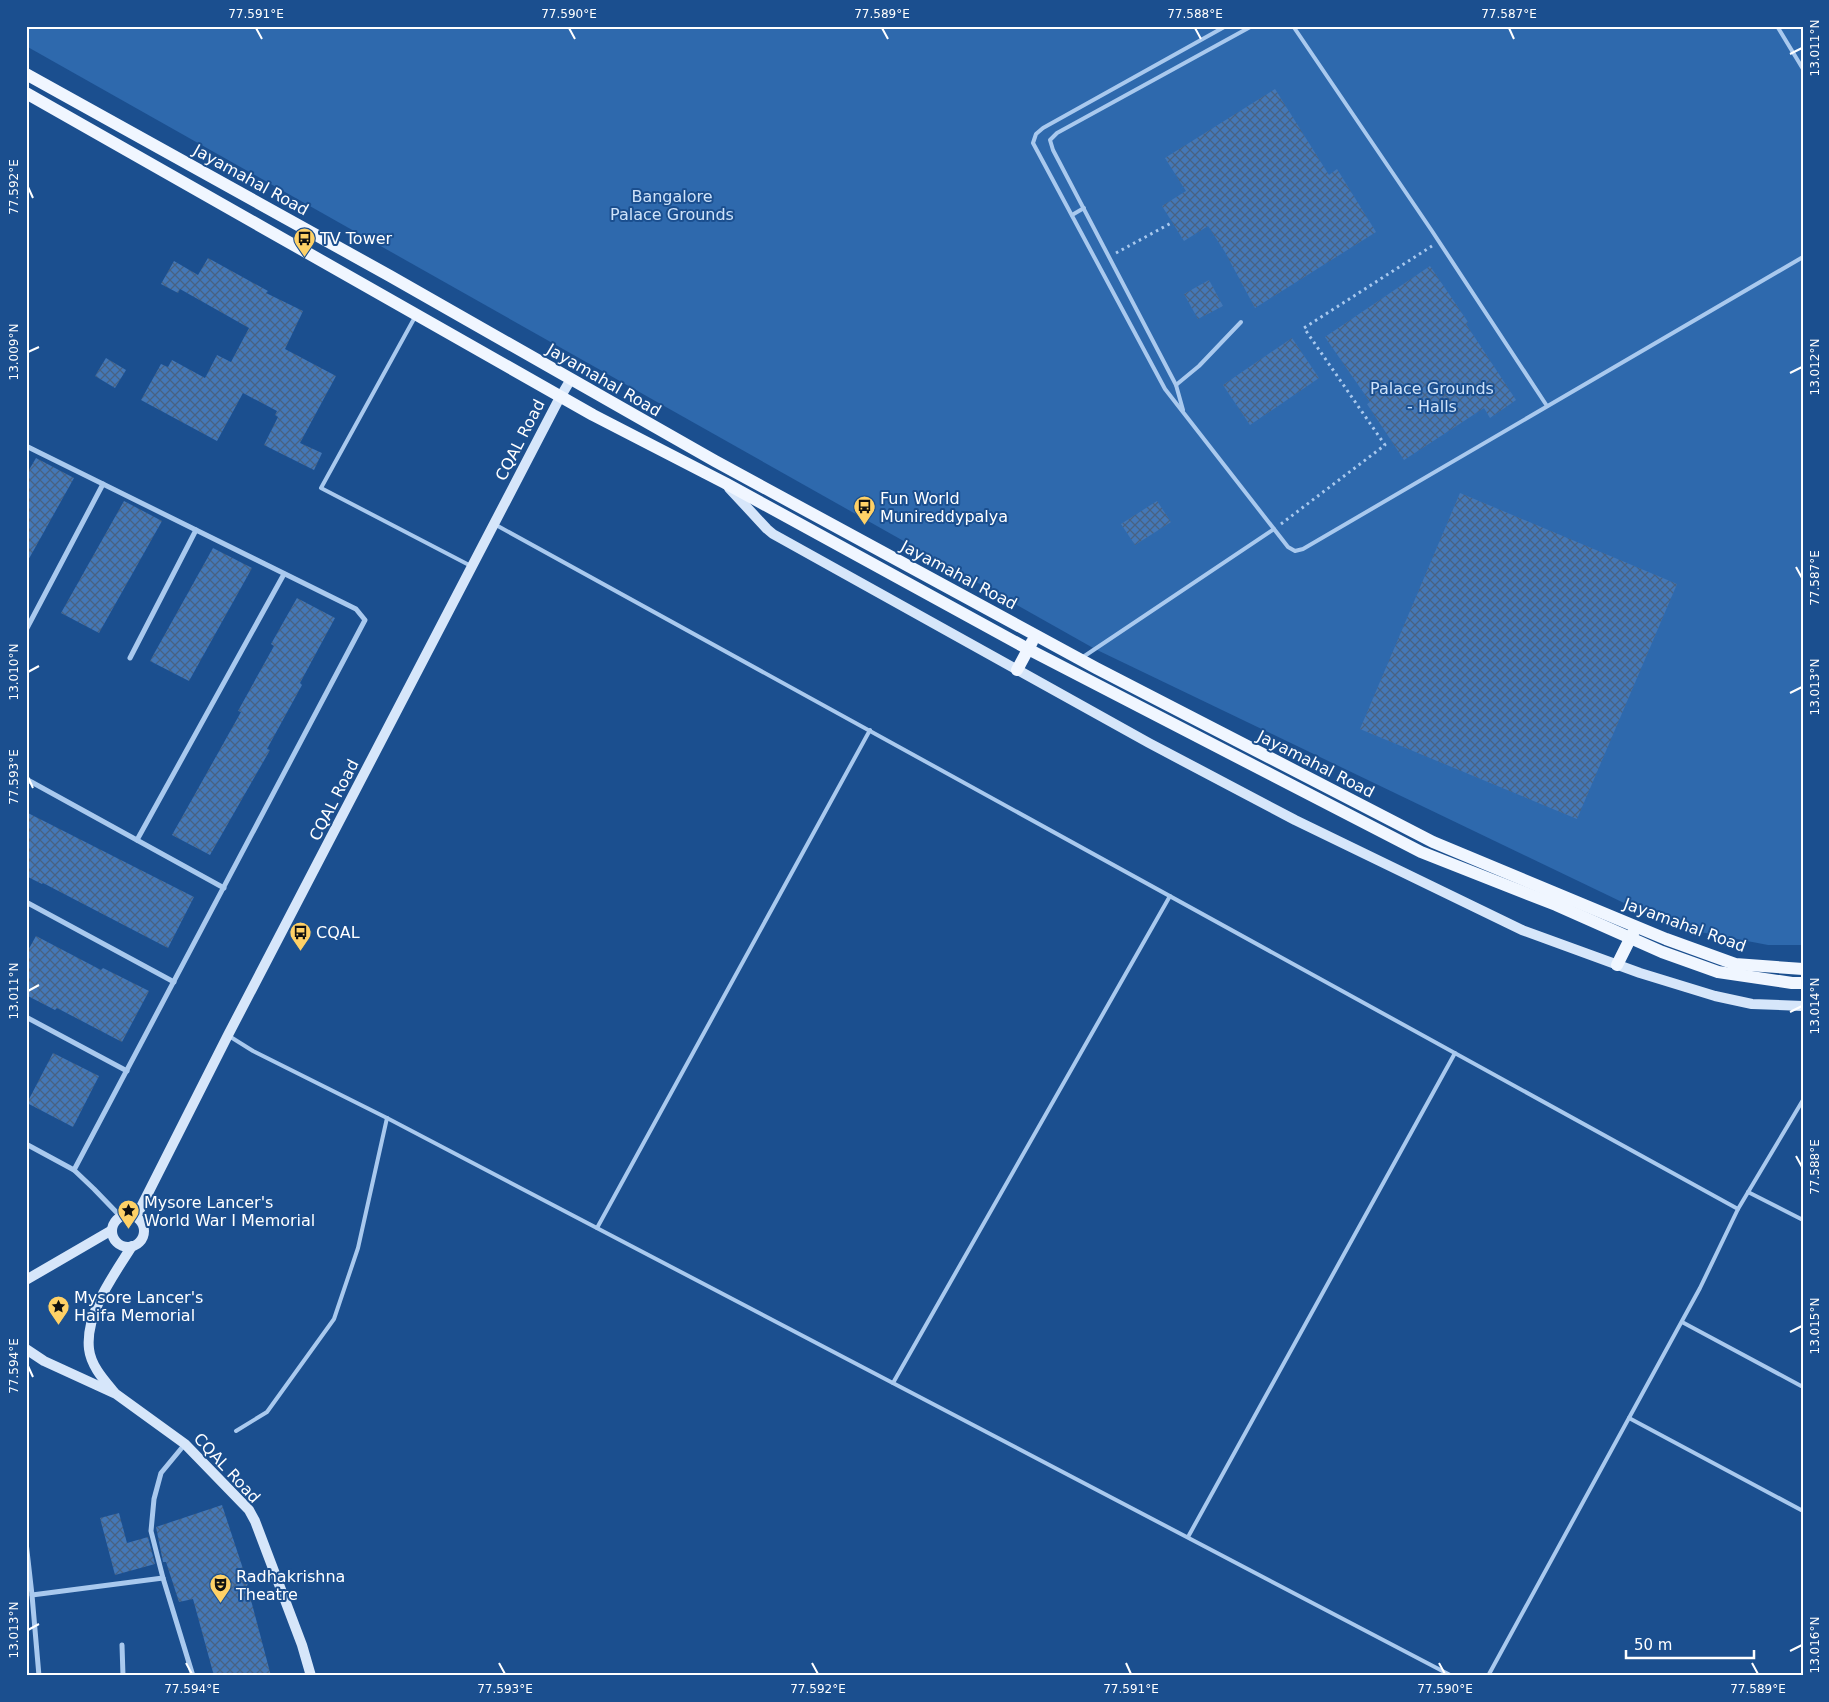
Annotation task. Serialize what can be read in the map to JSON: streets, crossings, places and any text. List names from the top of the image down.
{
  "streets": {
    "main road": ["Jayamahal Road", "CQAL Road"]
  },
  "crossings": [
    ["Jayamahal Road", "CQAL Road"]
  ],
  "parks": ["Bangalore Palace Grounds", "Palace Grounds - Halls"],
  "places": {
    "bus stop": ["TV Tower", "Fun World Munireddypalya", "CQAL"],
    "place": ["Mysore Lancer's World War I Memorial", "Mysore Lancer's Haifa Memorial"],
    "theatre": ["Radhakrishna Theatre"]
  },
  "scale_bar": "50 m",
  "coordinates": [
    "77.591°E",
    "77.590°E",
    "77.589°E",
    "77.588°E",
    "77.587°E",
    "13.011°N",
    "77.592°E",
    "13.009°N",
    "13.012°N",
    "13.010°N",
    "13.013°N",
    "77.593°E",
    "13.014°N",
    "13.015°N",
    "77.594°E",
    "13.016°N"
  ]
}
